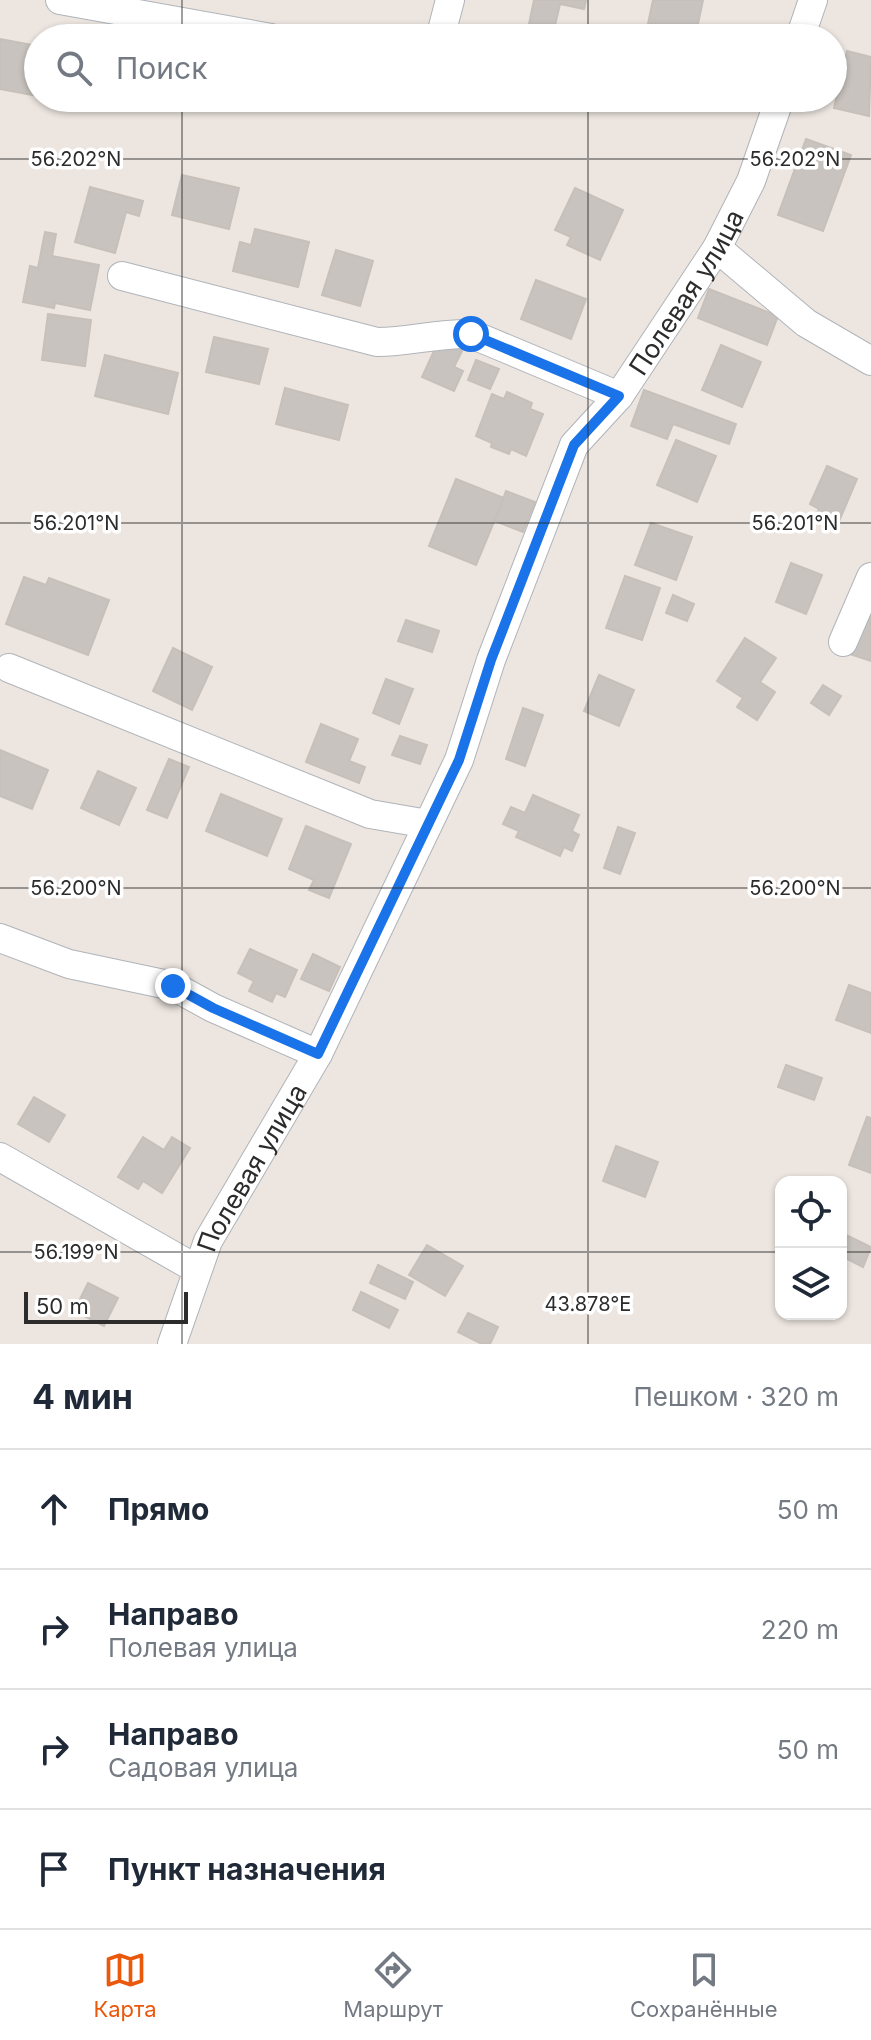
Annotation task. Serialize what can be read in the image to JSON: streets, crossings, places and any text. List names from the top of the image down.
{
  "streets": {
    "street": ["Полевая улица"]
  },
  "scale_bar": "50 m",
  "page": {
    "search": "Поиск",
    "scale": "50 m",
    "heading": ["4 мин", "Пешком · 320 m"],
    "list": [
      ["Прямо", "50 m"],
      ["Направо", "Полевая улица", "220 m"],
      ["Направо", "Садовая улица", "50 m"],
      "Пункт назначения"
    ],
    "nav": ["Карта", "Маршрут", "Сохранённые"]
  },
  "coordinates": [
    "56.202°N",
    "56.201°N",
    "56.200°N",
    "56.199°N",
    "43.878°E"
  ]
}
